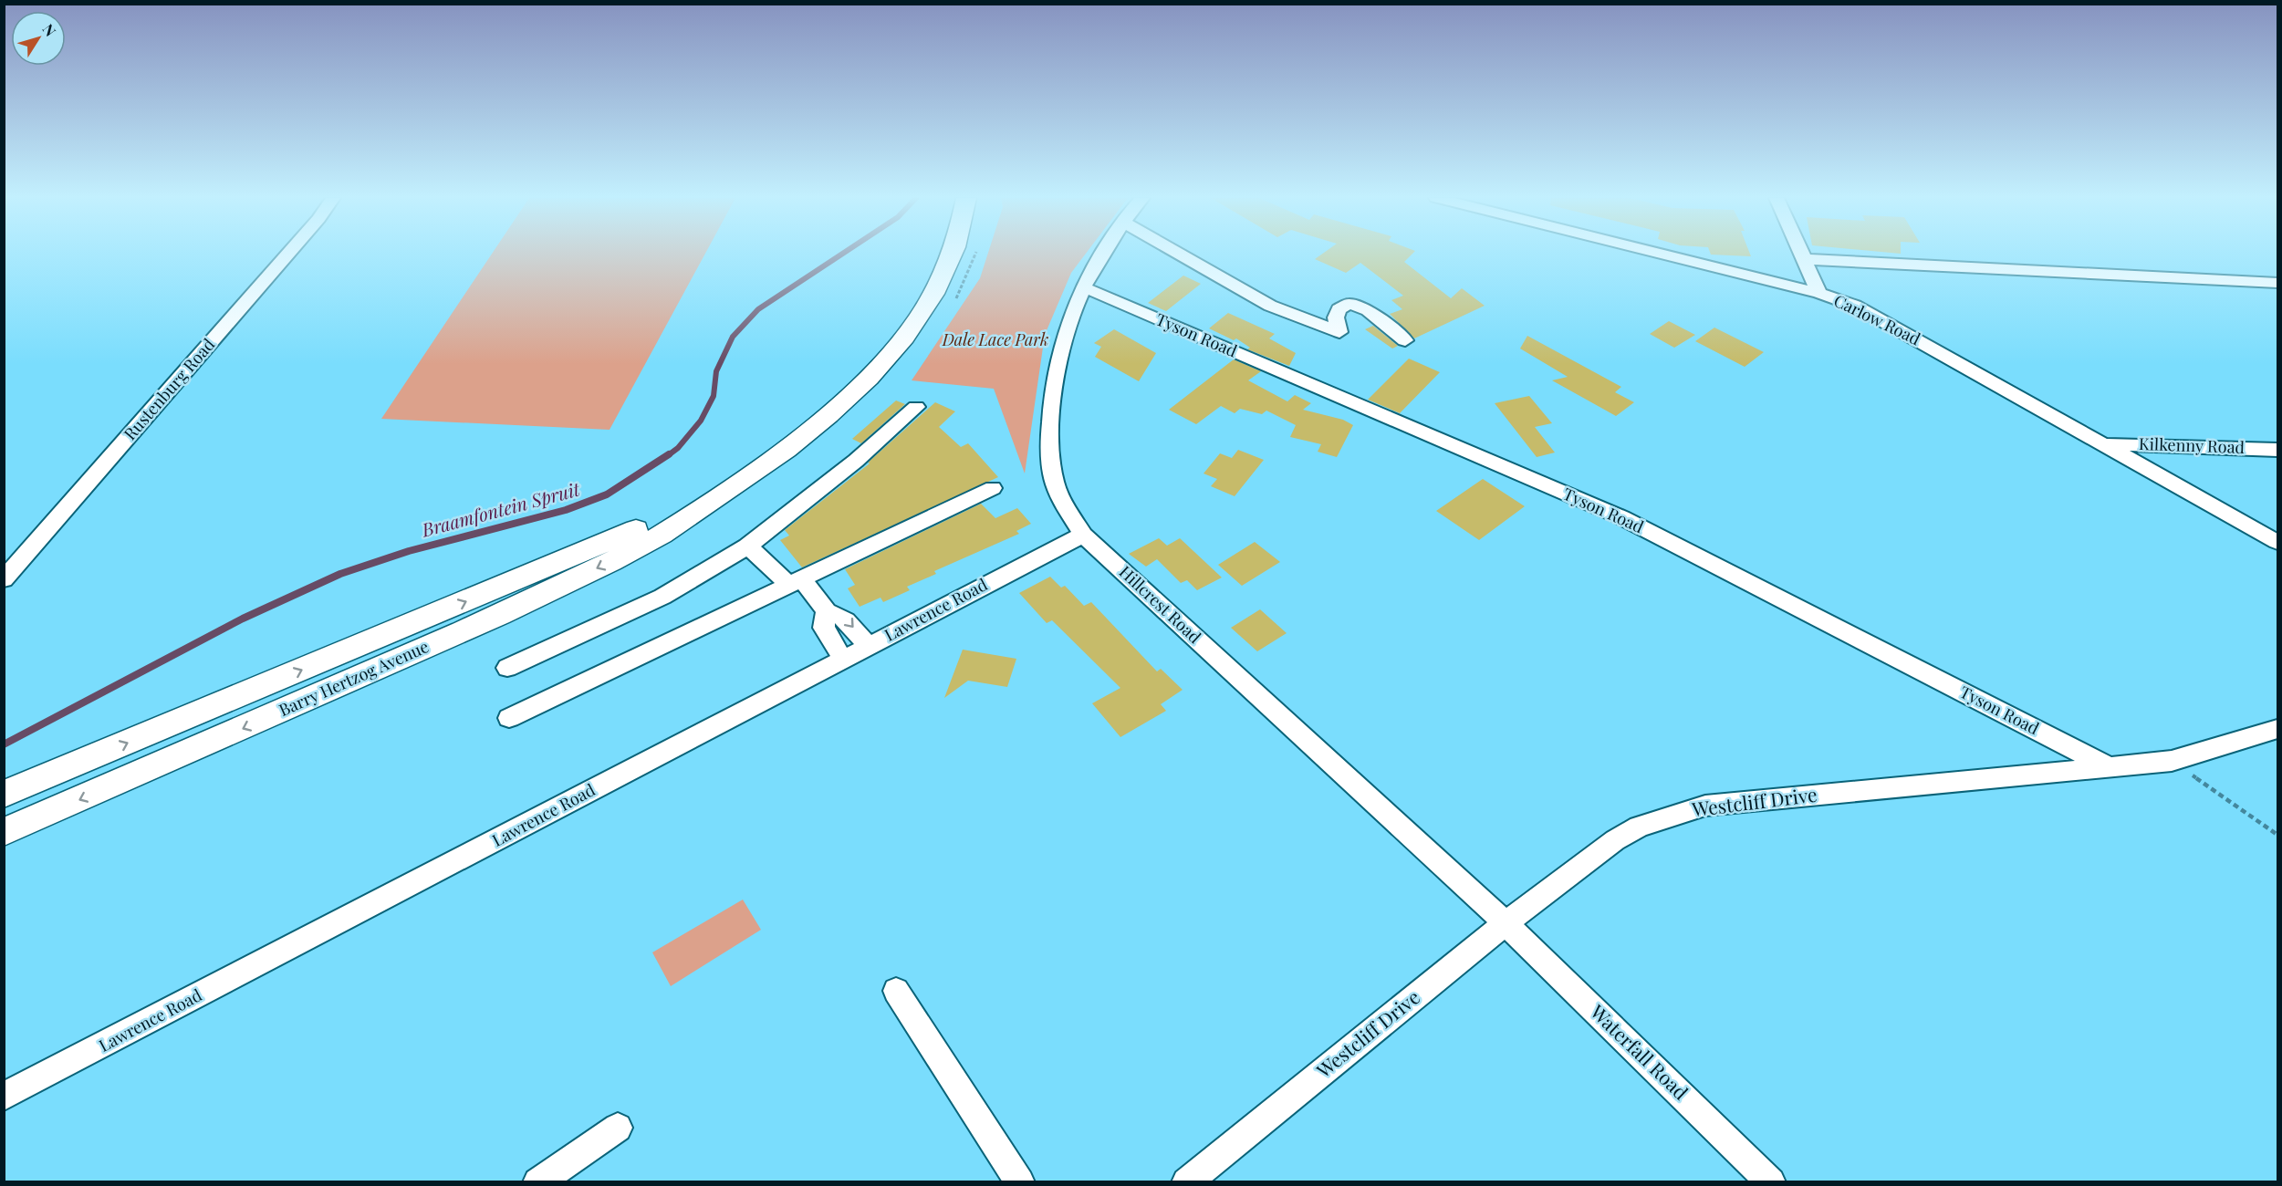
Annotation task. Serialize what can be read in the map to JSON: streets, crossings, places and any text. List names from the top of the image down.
{
  "streets": {
    "main road": ["Barry Hertzog Avenue"],
    "street": [
      "Carlow Road",
      "Tyson Road",
      "Rustenburg Road",
      "Kilkenny Road",
      "Hillcrest Road",
      "Lawrence Road",
      "Westcliff Drive",
      "Waterfall Road"
    ]
  },
  "crossings": [
    ["Carlow Road", "Kilkenny Road"],
    ["Tyson Road", "Hillcrest Road"],
    ["Tyson Road", "Westcliff Drive"],
    ["Hillcrest Road", "Lawrence Road"],
    ["Hillcrest Road", "Westcliff Drive"],
    ["Hillcrest Road", "Waterfall Road"],
    ["Westcliff Drive", "Waterfall Road"]
  ],
  "water": ["Braamfontein Spruit"],
  "parks": ["Dale Lace Park"],
  "north": "top right"
}
